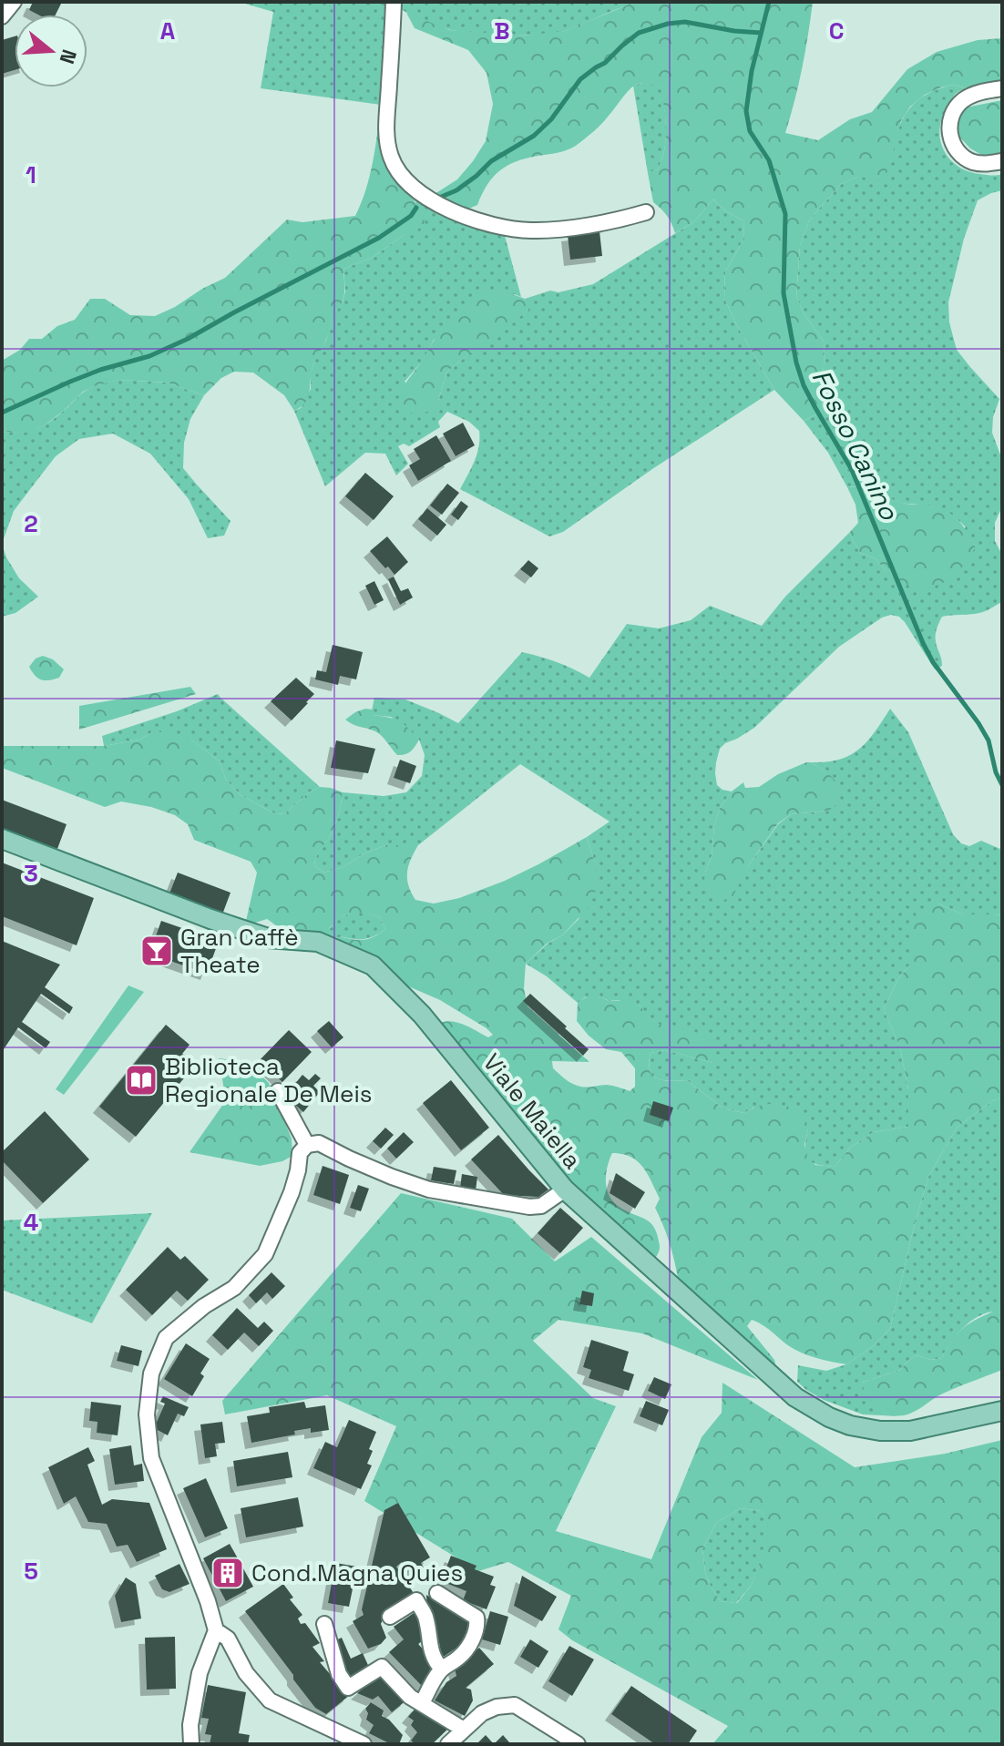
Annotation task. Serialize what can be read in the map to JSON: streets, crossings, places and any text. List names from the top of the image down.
{
  "streets": {
    "main road": ["Viale Maiella"]
  },
  "water": ["Fosso Canino"],
  "places": {
    "bar": ["Gran Caffè Theate"],
    "library": ["Biblioteca Regionale De Meis"],
    "building": ["Cond.Magna Quies"]
  },
  "north": "right",
  "grid": {
    "columns": ["A", "B", "C"],
    "rows": [
      "1",
      "2",
      "3",
      "4",
      "5"
    ]
  }
}
